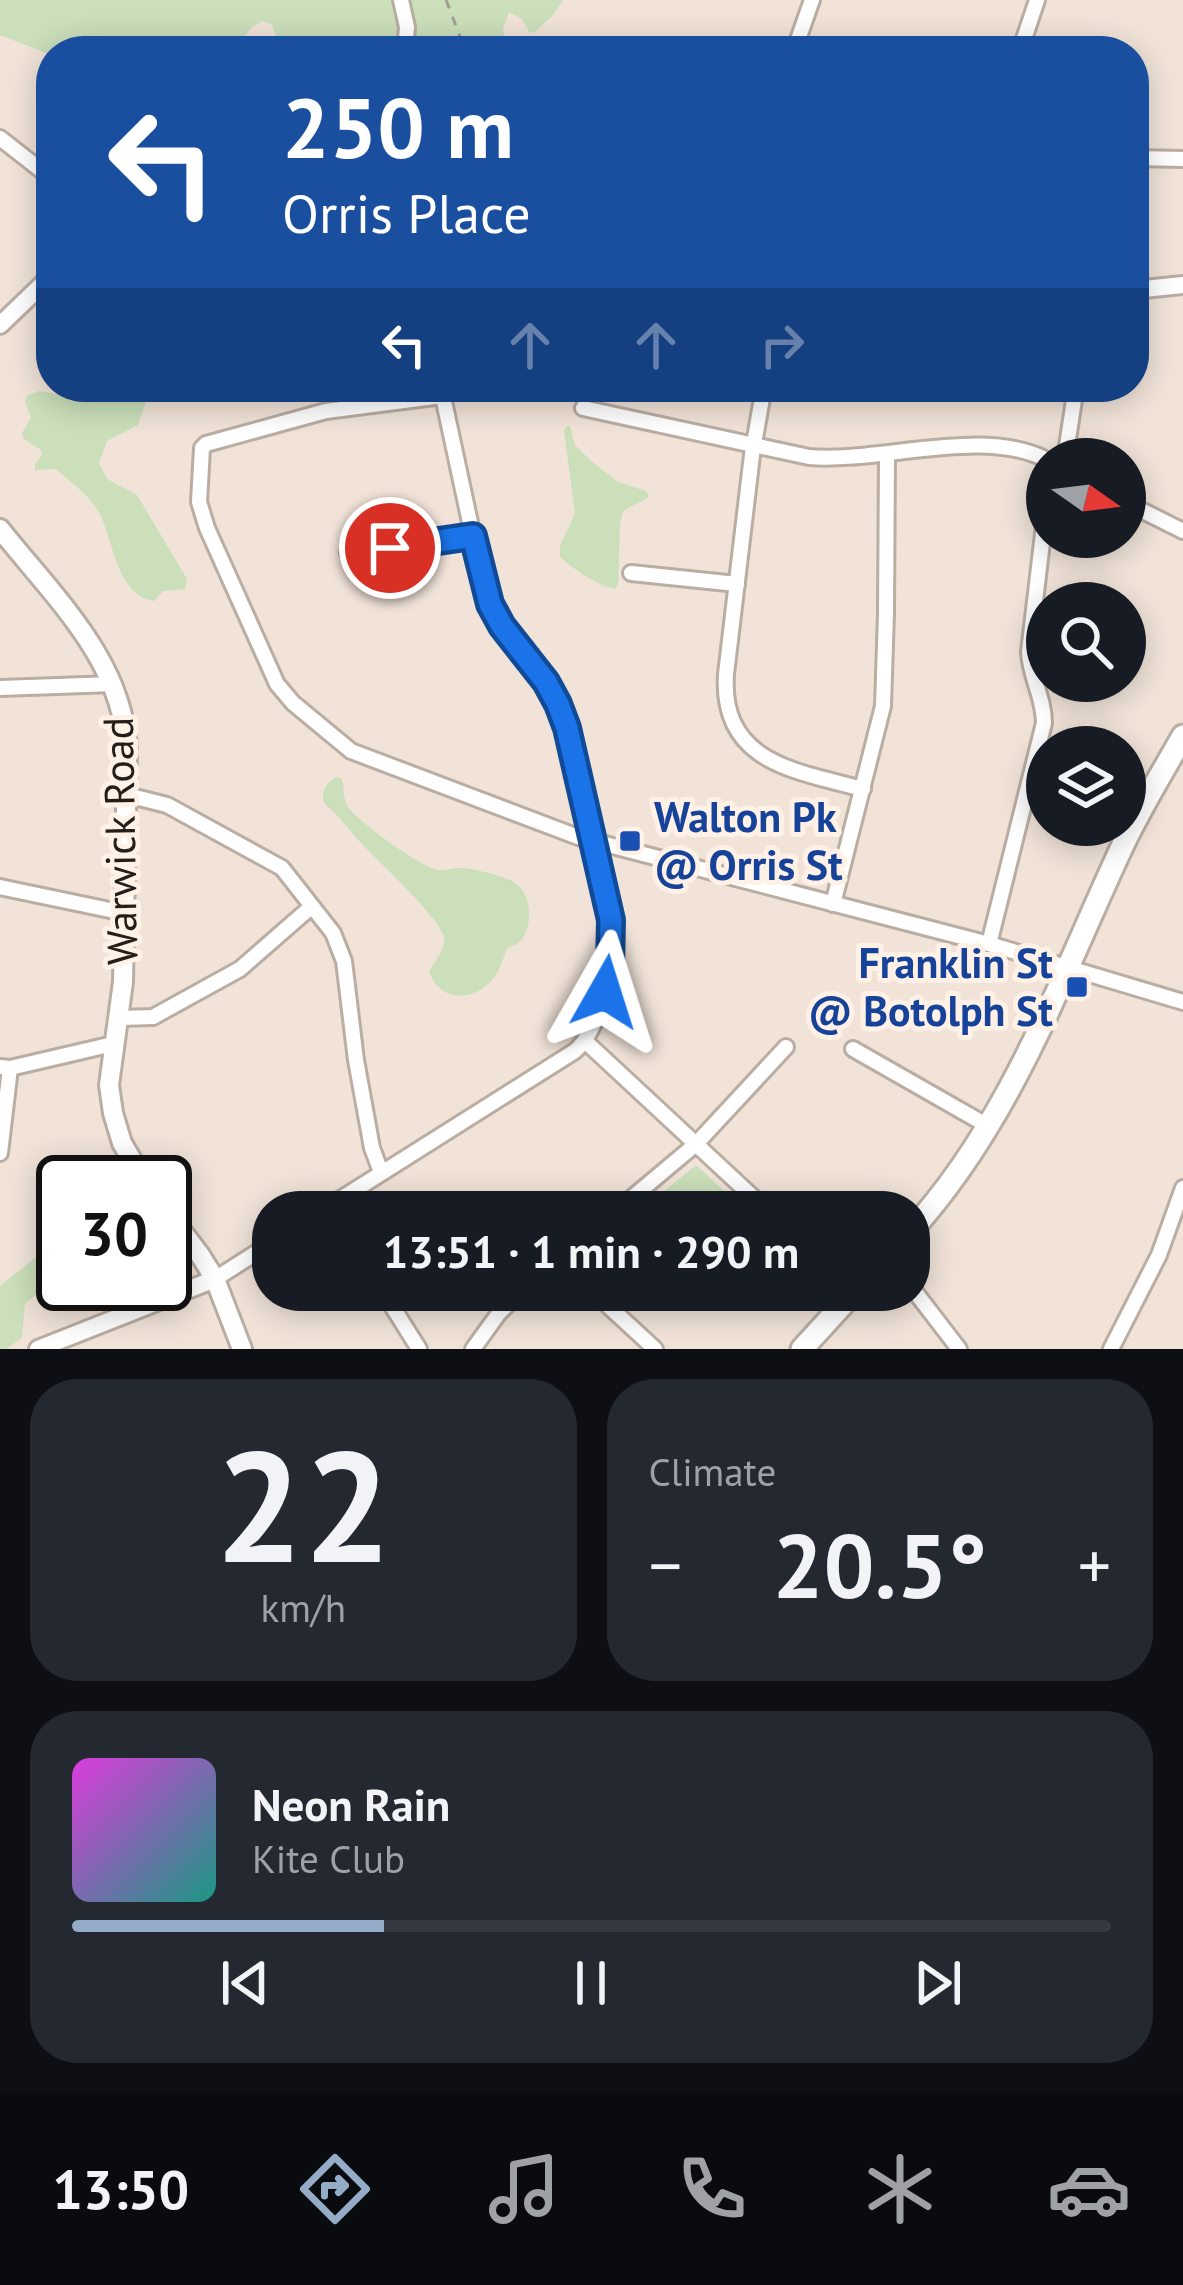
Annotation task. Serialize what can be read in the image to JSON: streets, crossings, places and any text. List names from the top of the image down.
{
  "streets": {
    "main road": ["Warwick Road"]
  },
  "places": {
    "transit": ["Walton Pk @ Orris St", "Franklin St @ Botolph St"]
  },
  "north": "right",
  "page": {
    "turn": ["250 m", "Orris Place"],
    "limit": "30",
    "trip": "13:51 · 1 min · 290 m",
    "tile": [
      ["22", "km/h"],
      "Climate"
    ],
    "heat": ["−", "20.5°", "+"],
    "song": ["Neon Rain", "Kite Club"],
    "tabs": "13:50"
  }
}
